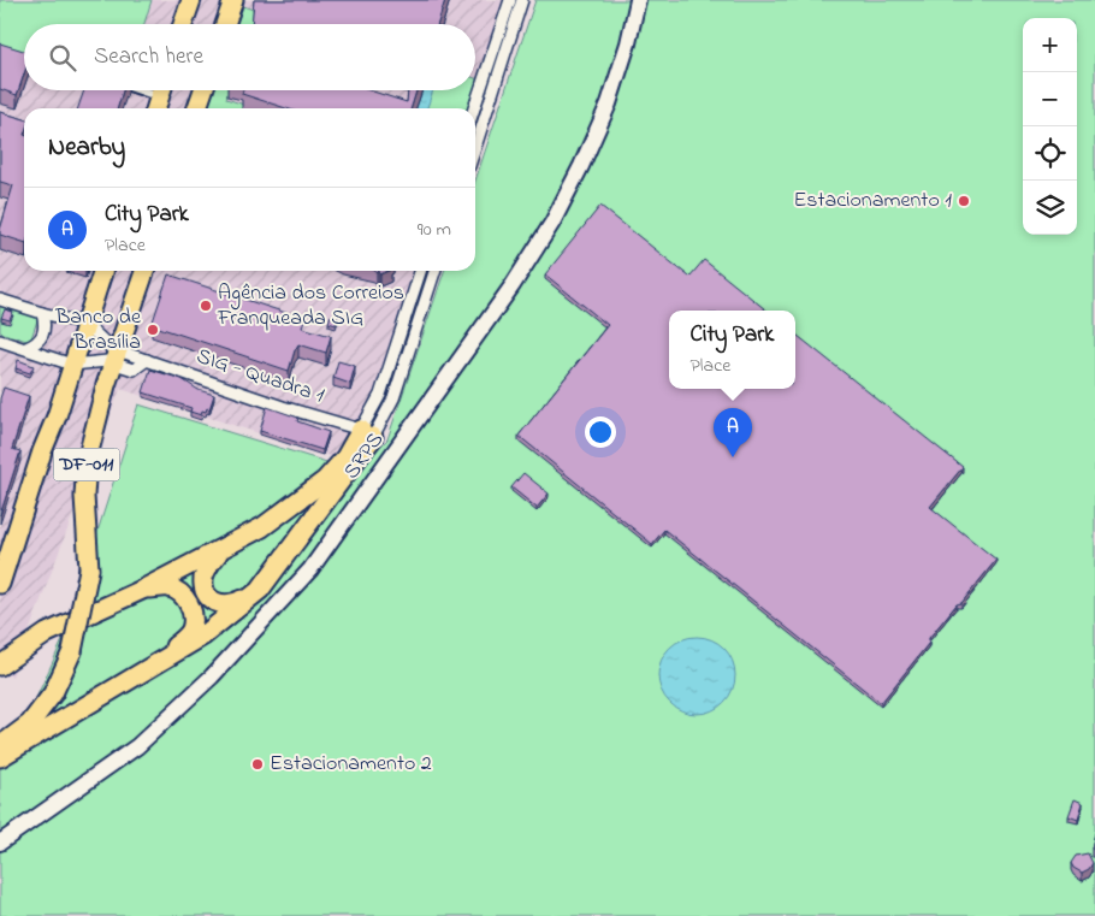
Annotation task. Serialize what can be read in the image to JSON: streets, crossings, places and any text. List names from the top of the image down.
{
  "streets": {
    "main road": ["SRPS", "DF-011"],
    "street": ["SIG - Quadra 1"]
  },
  "crossings": [
    ["SIG - Quadra 1", "DF-011"]
  ],
  "places": [
    "Estacionamento 1",
    "Agência dos Correios Franqueada SIG",
    "Banco de Brasília",
    "Estacionamento 2"
  ],
  "page": {
    "map_buttons": ["+", "−"],
    "search": "Search here",
    "heading": "Nearby",
    "list": [
      {
        "mark": "A",
        "name": "City Park",
        "note": "Place",
        "value": "90 m"
      }
    ],
    "popup": ["City Park", "Place"],
    "pins": "A"
  }
}
